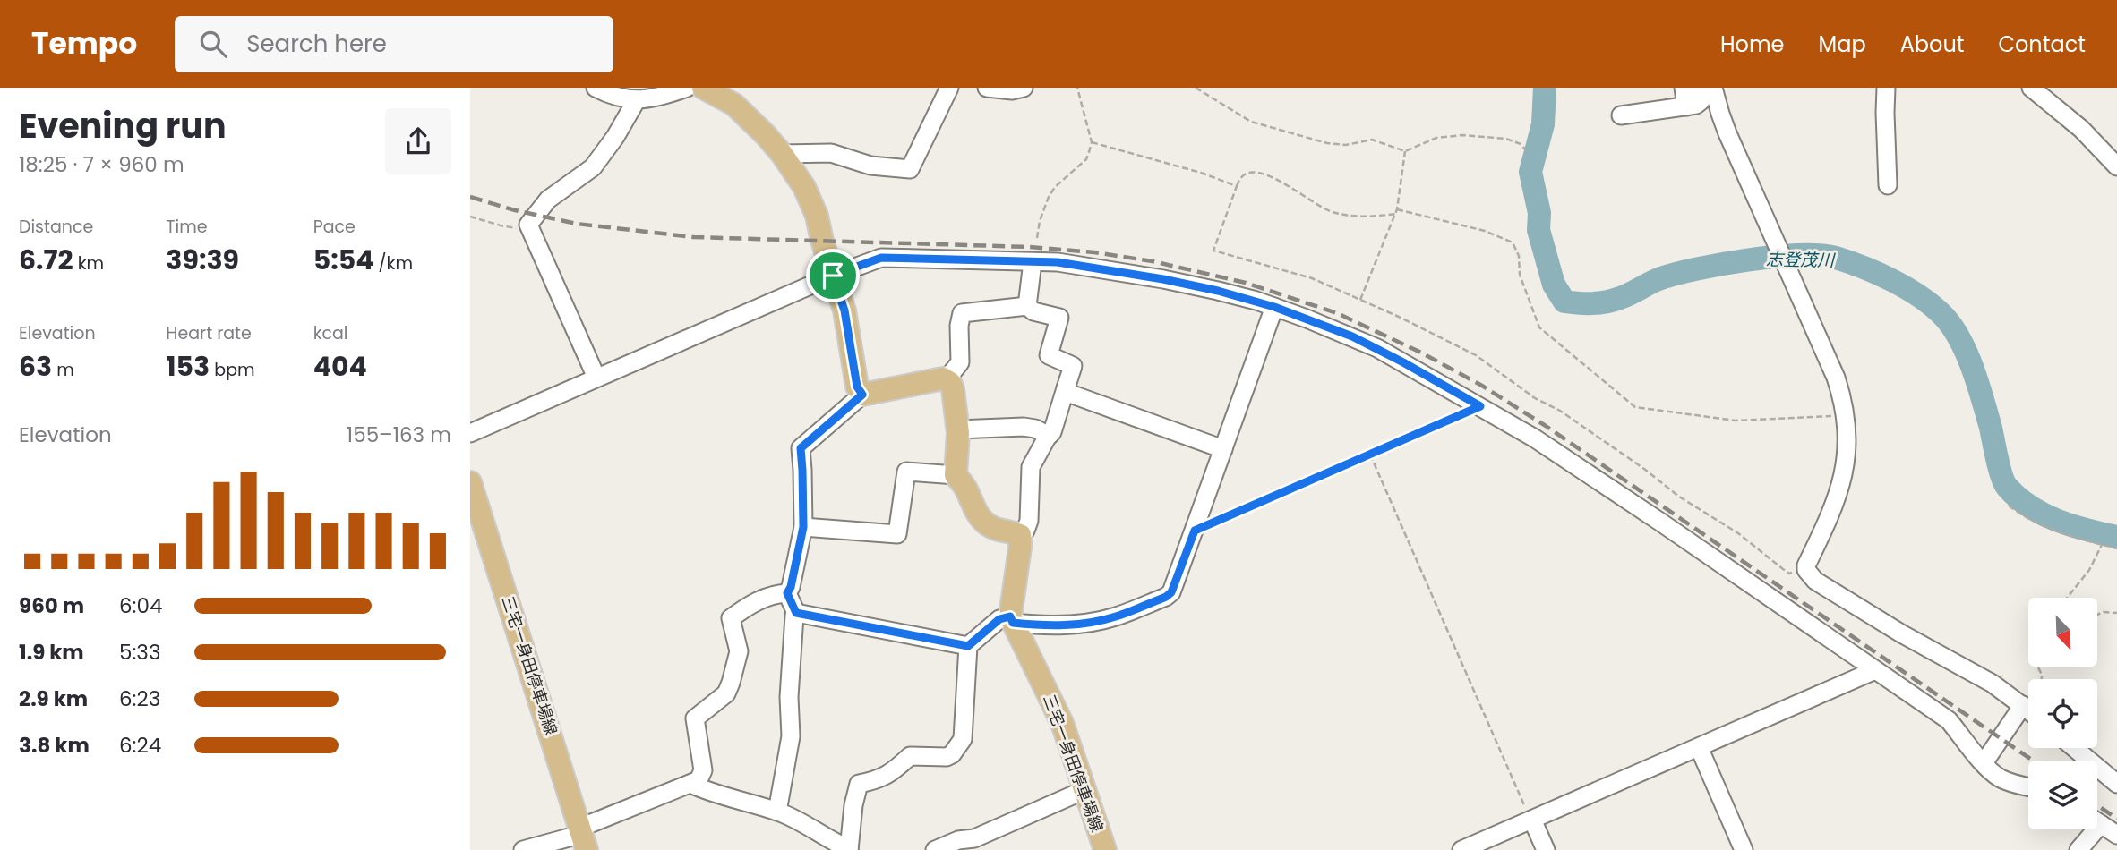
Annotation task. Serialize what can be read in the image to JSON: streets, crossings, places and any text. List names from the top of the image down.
{
  "streets": {
    "main road": ["三宅一身田停車場線"]
  },
  "water": ["志登茂川"],
  "north": "bottom right",
  "page": {
    "header": "Tempo",
    "search": "Search here",
    "nav": [
      "Home",
      "Map",
      "About",
      "Contact"
    ],
    "heading": ["Evening run", "18:25 · 7 × 960 m"],
    "stats": [
      ["Distance", "6.72 km"],
      ["Time", "39:39"],
      ["Pace", "5:54 /km"],
      ["Elevation", "63 m"],
      ["Heart rate", "153 bpm"],
      ["kcal", "404"]
    ],
    "chart": ["Elevation", "155–163 m"],
    "list": [
      {
        "name": "960 m",
        "note": "6:04"
      },
      {
        "name": "1.9 km",
        "note": "5:33"
      },
      {
        "name": "2.9 km",
        "note": "6:23"
      },
      {
        "name": "3.8 km",
        "note": "6:24"
      }
    ]
  }
}
